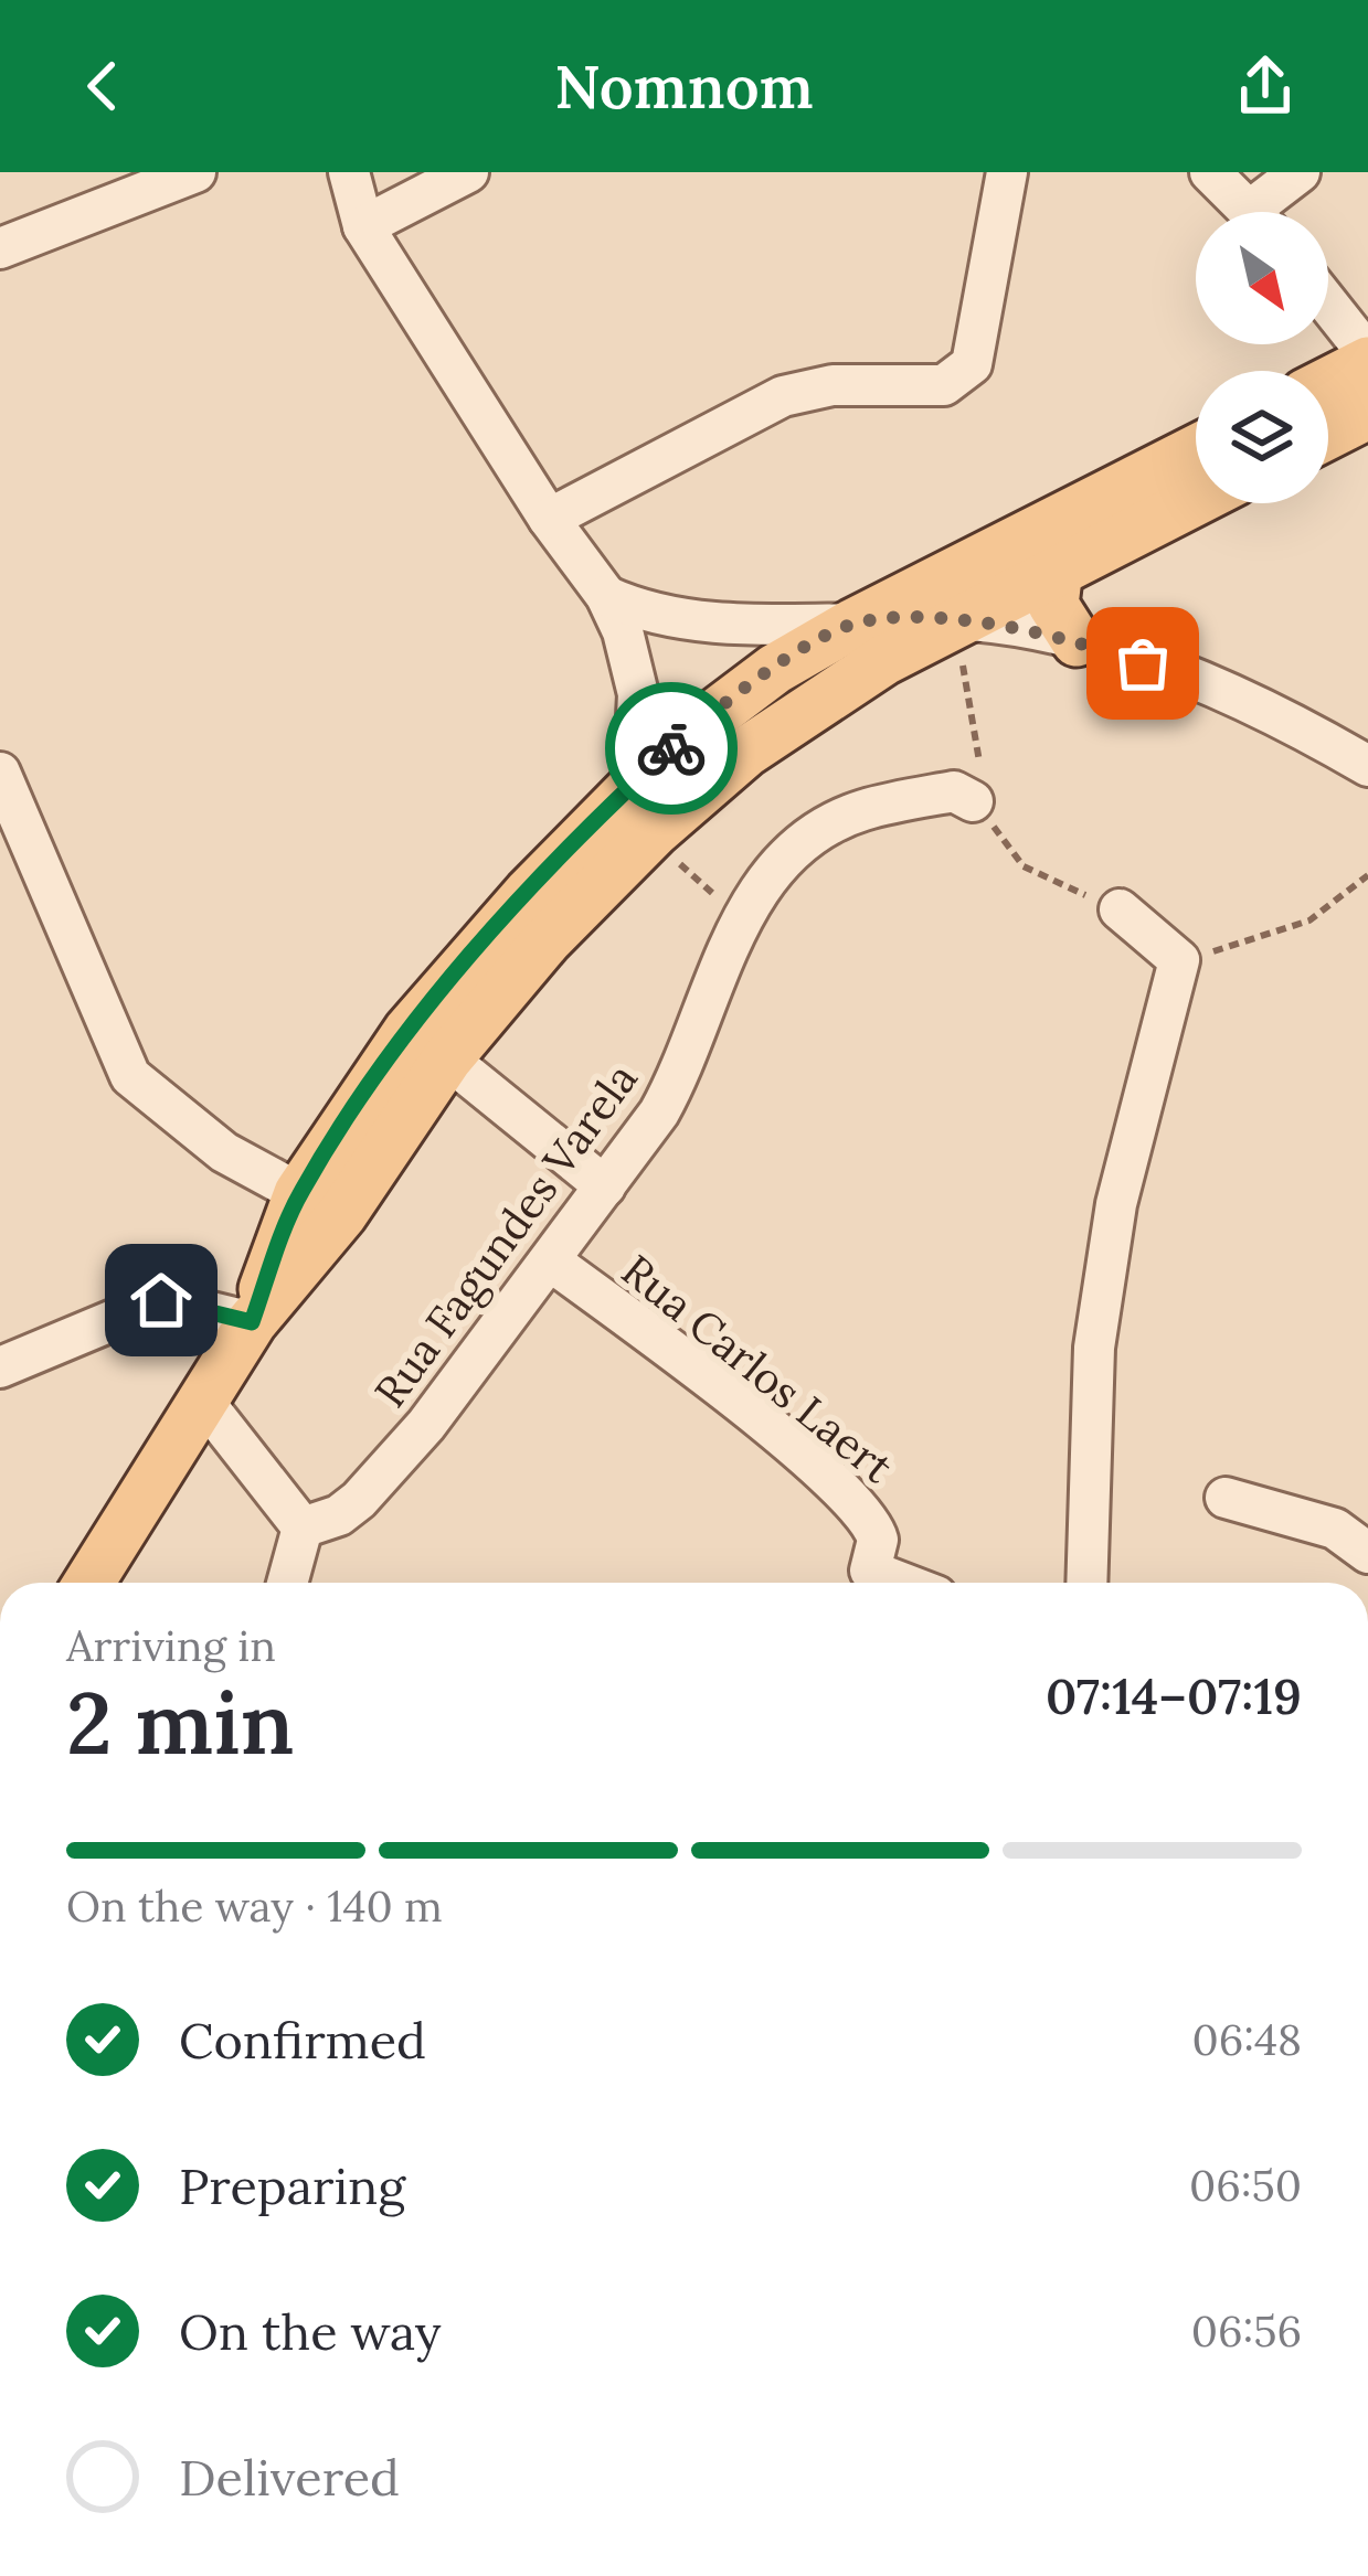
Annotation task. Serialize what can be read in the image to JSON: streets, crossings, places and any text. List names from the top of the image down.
{
  "streets": {
    "street": ["Rua Fagundes Varela", "Rua Carlos Laert"]
  },
  "crossings": [
    ["Rua Fagundes Varela", "Rua Carlos Laert"]
  ],
  "north": "bottom right",
  "page": {
    "header": "Nomnom",
    "heading": ["2 min", "Arriving in", "07:14–07:19"],
    "bar": "On the way · 140 m",
    "list": [
      ["Confirmed", "06:48"],
      ["Preparing", "06:50"],
      ["On the way", "06:56"],
      "Delivered"
    ]
  }
}
